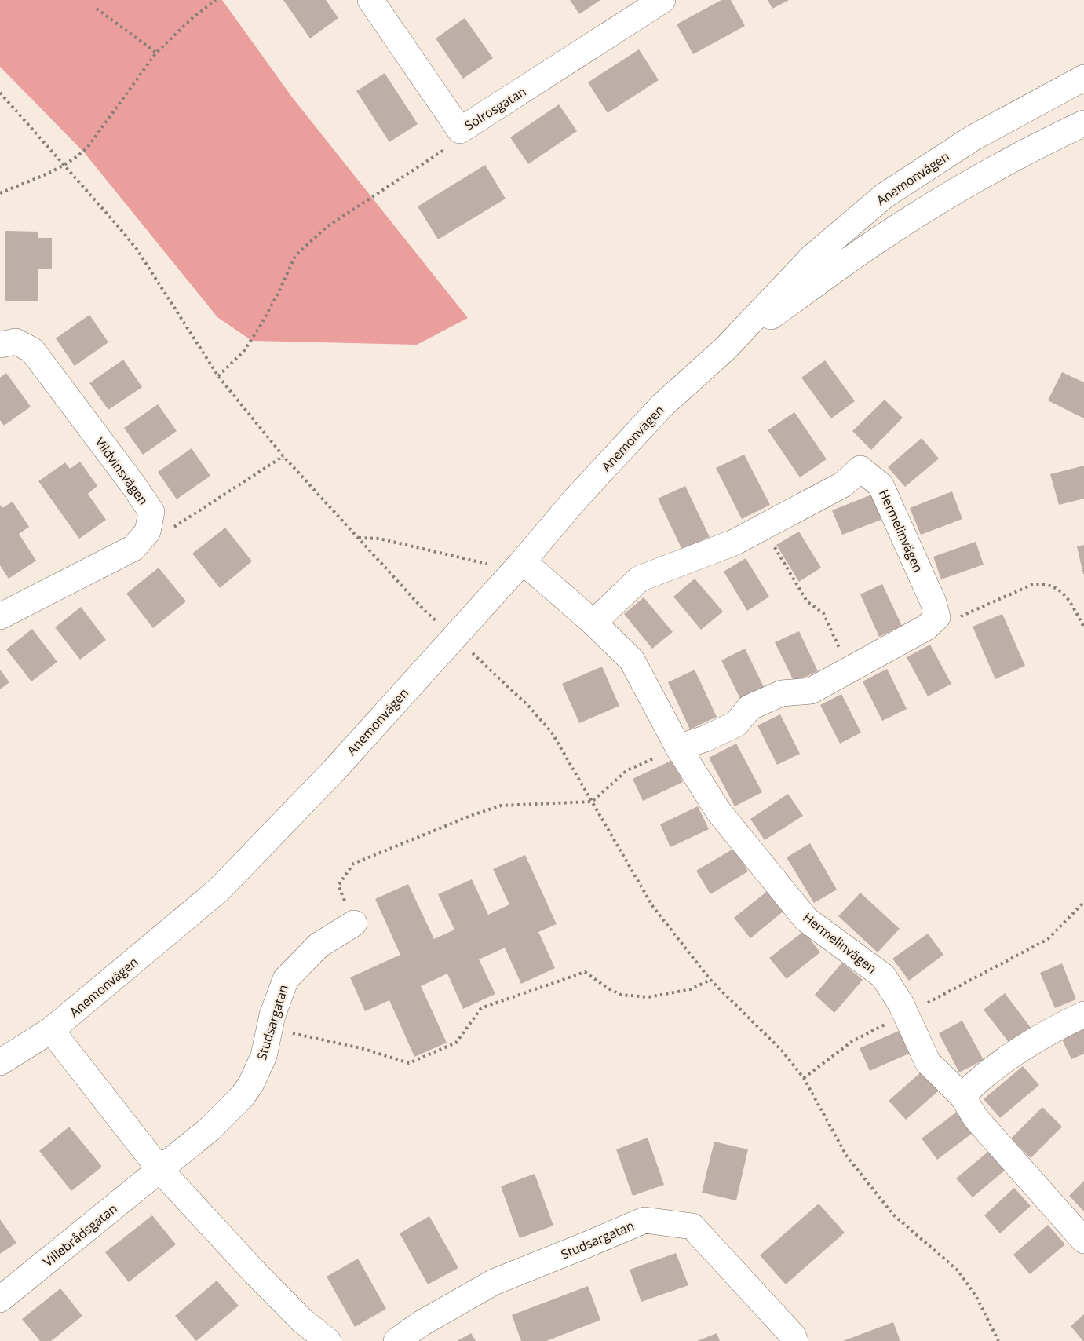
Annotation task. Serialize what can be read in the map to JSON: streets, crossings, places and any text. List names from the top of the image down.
{
  "streets": {
    "street": [
      "Solrosgatan",
      "Anemonvägen",
      "Vildvinsvägen",
      "Hermelinvägen",
      "Studsargatan",
      "Villebrådsgatan"
    ]
  },
  "crossings": [
    ["Anemonvägen", "Hermelinvägen"],
    ["Studsargatan", "Villebrådsgatan"]
  ]
}
